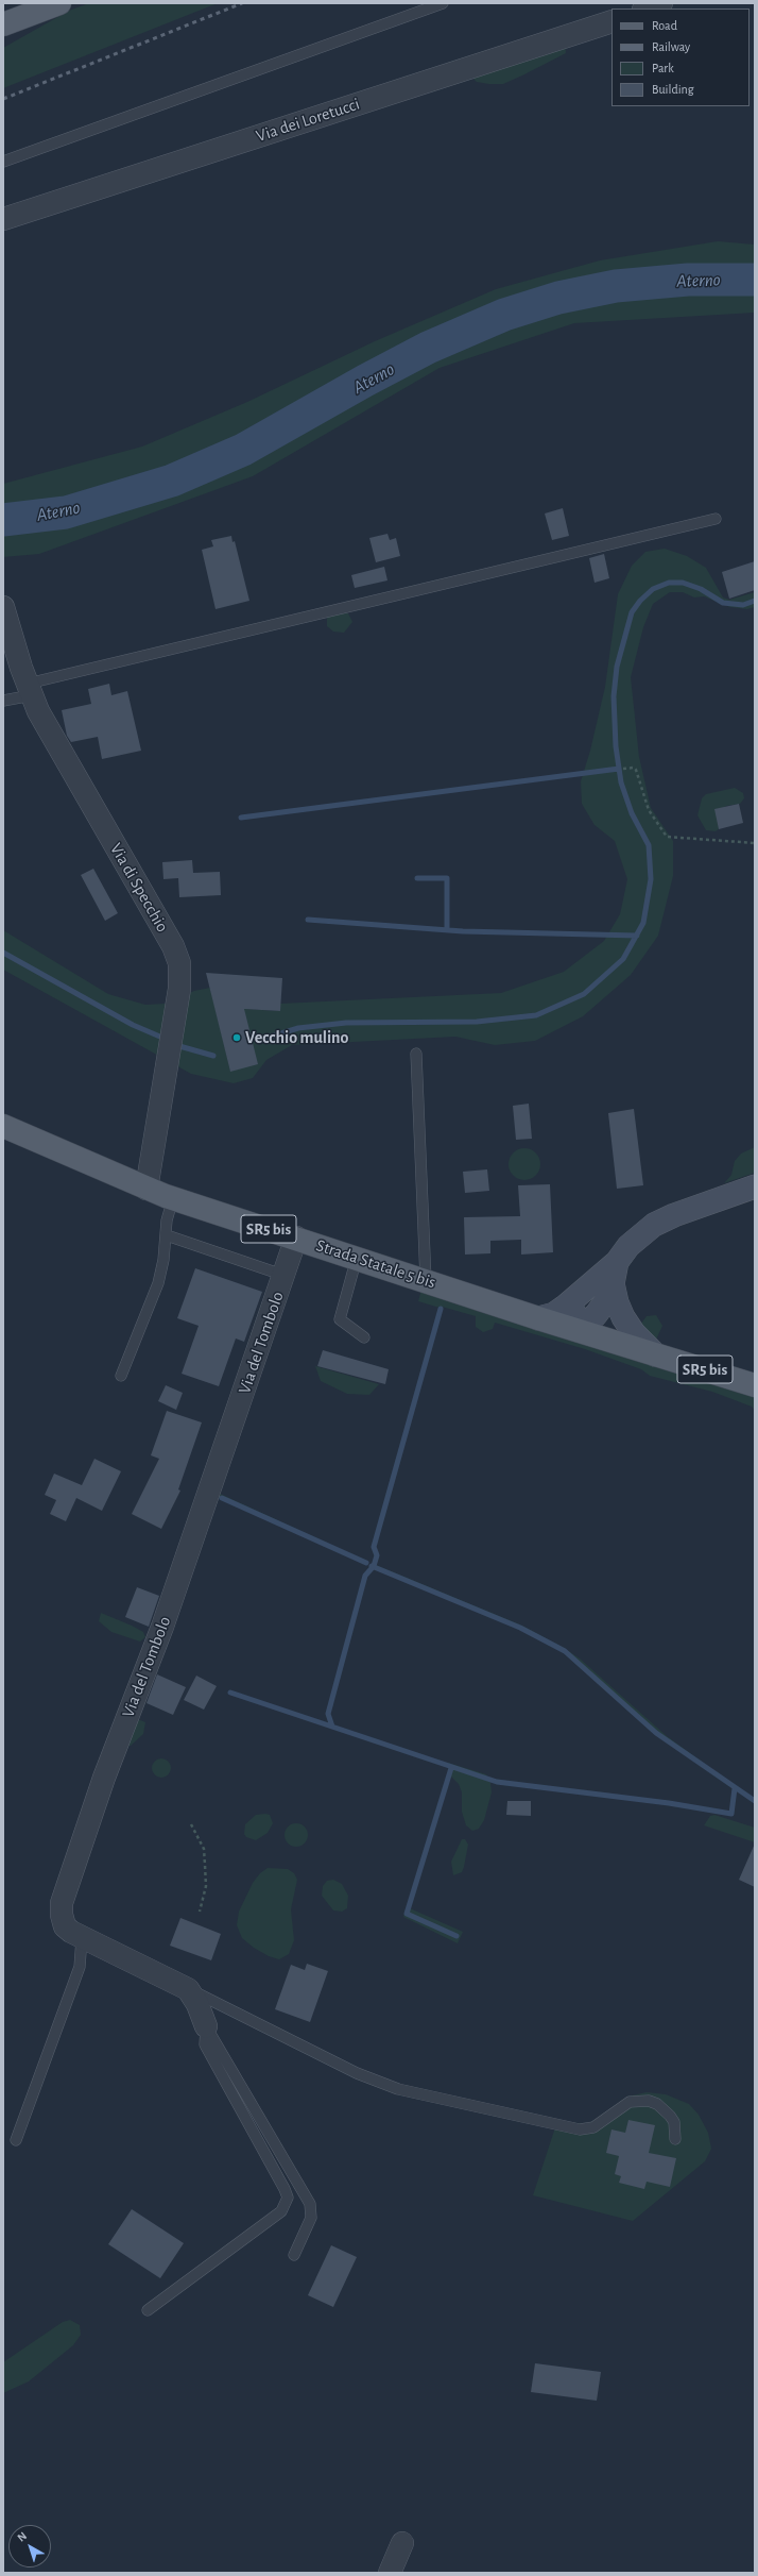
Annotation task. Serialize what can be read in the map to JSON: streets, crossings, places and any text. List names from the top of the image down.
{
  "streets": {
    "main road": ["SR5 bis", "Strada Statale 5 bis"],
    "street": ["Via dei Loretucci", "Via di Specchio", "Via del Tombolo"]
  },
  "crossings": [
    ["Via di Specchio", "Strada Statale 5 bis"],
    ["Strada Statale 5 bis", "Via del Tombolo"]
  ],
  "water": ["Aterno"],
  "places": ["Vecchio mulino"],
  "legend": [
    "Road",
    "Railway",
    "Park",
    "Building"
  ],
  "north": "top left"
}
